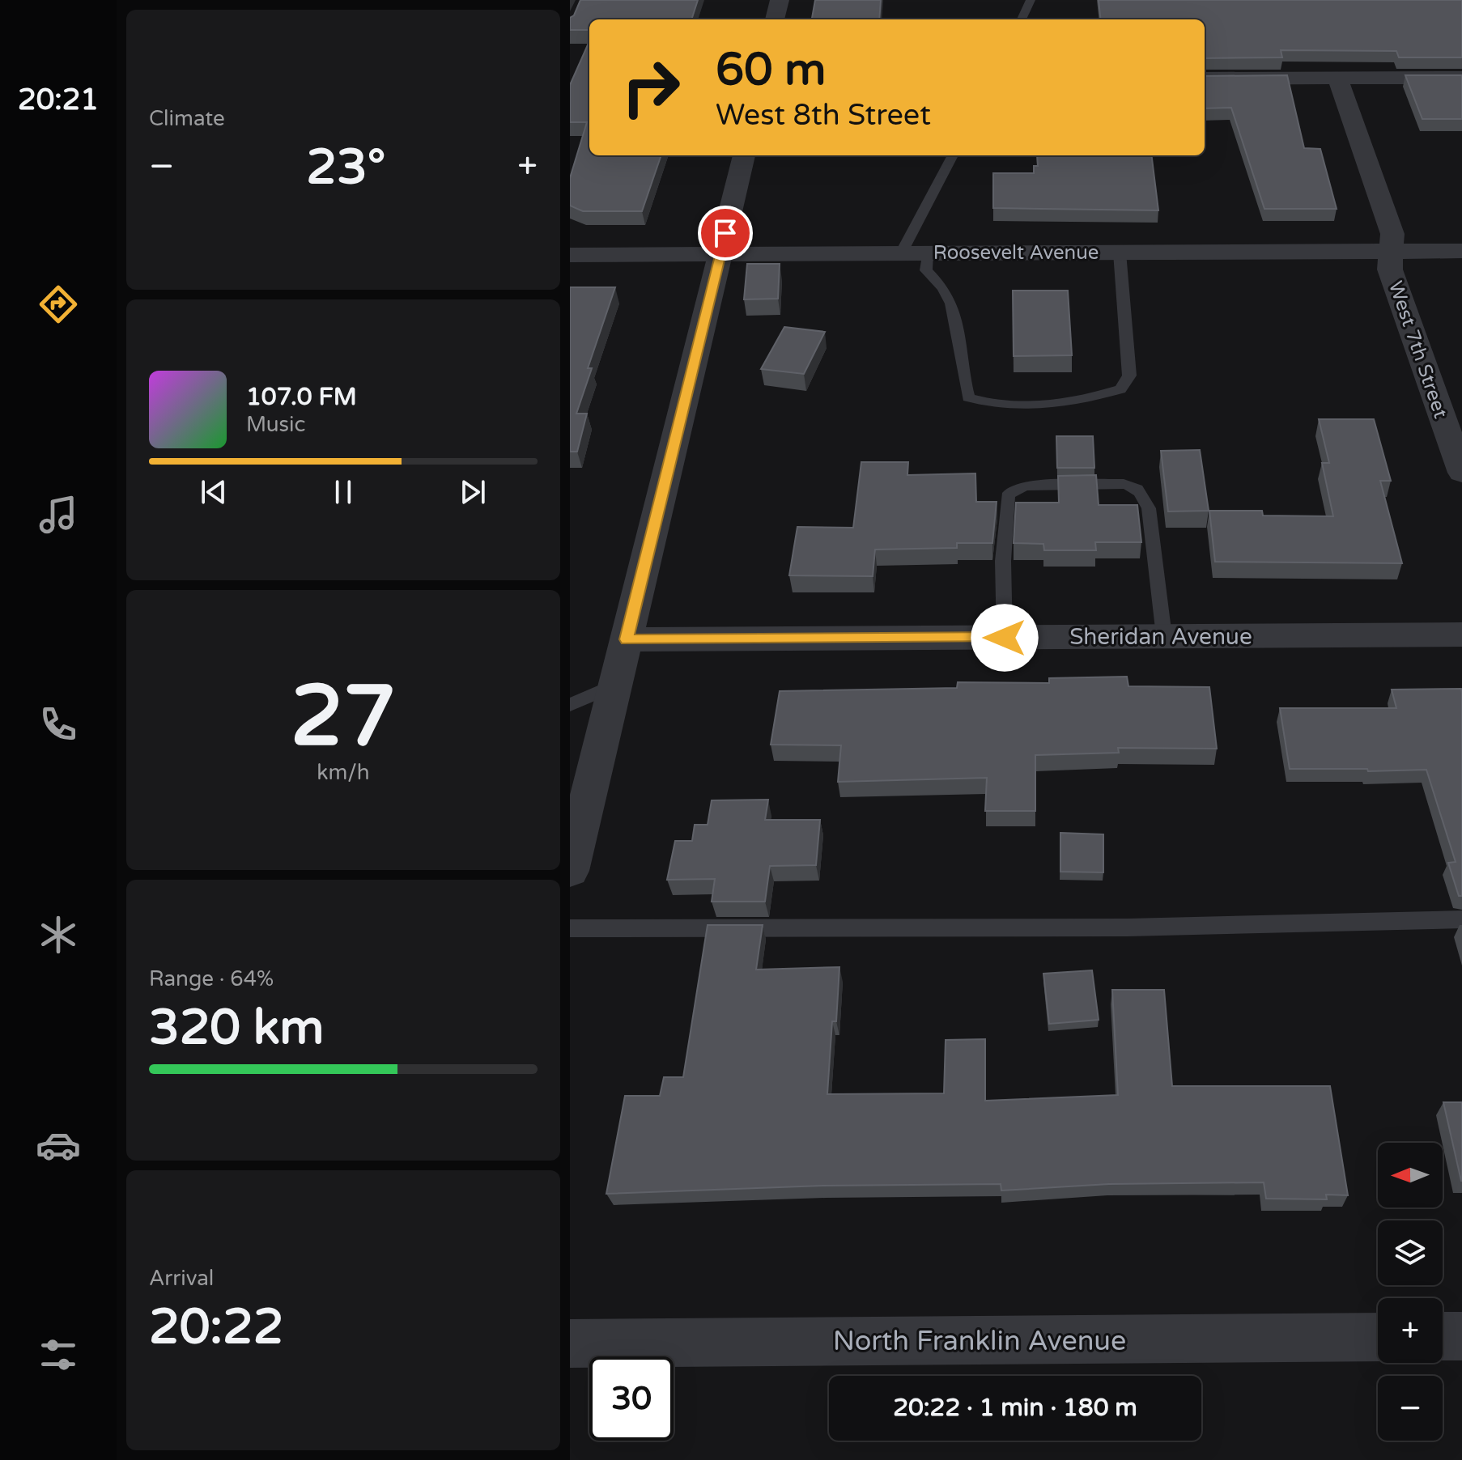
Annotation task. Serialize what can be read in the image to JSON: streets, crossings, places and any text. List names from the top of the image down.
{
  "streets": {
    "street": [
      "Roosevelt Avenue",
      "West 7th Street",
      "Sheridan Avenue",
      "North Franklin Avenue"
    ]
  },
  "crossings": [
    ["Roosevelt Avenue", "West 7th Street"]
  ],
  "north": "left",
  "page": {
    "tabs": "20:21",
    "tile": [
      "Climate",
      ["27", "km/h"],
      ["Range · 64%", "320 km"],
      ["Arrival", "20:22"]
    ],
    "turn": ["60 m", "West 8th Street"],
    "heat": ["−", "23°", "+"],
    "song": ["107.0 FM", "Music"],
    "map_buttons": ["+", "−"],
    "limit": "30",
    "trip": "20:22 · 1 min · 180 m"
  }
}
